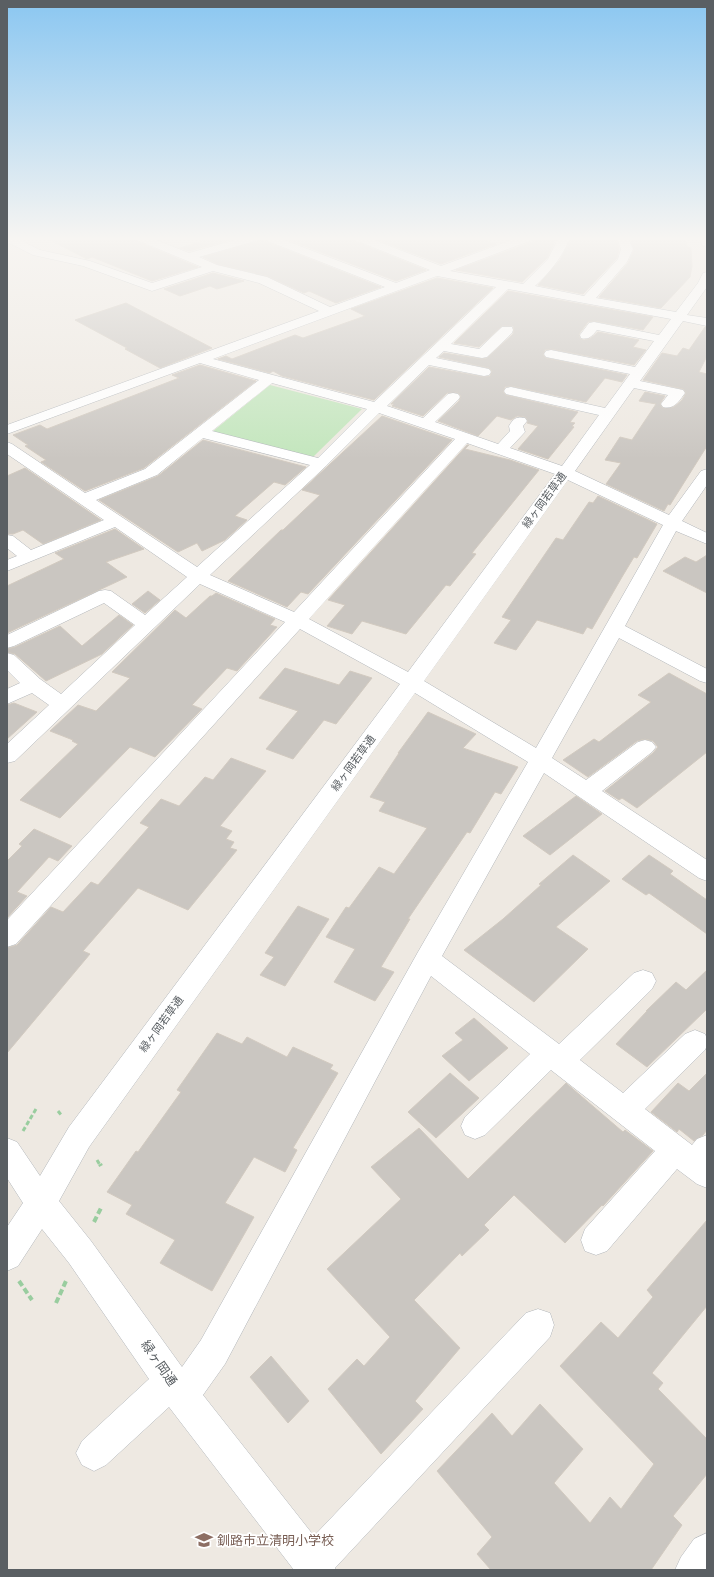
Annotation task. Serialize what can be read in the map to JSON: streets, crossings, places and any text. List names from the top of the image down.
{
  "streets": {
    "street": ["緑ヶ岡若草通", "緑ヶ岡通"]
  },
  "crossings": [
    ["緑ヶ岡若草通", "緑ヶ岡通"]
  ],
  "places": {
    "school or university": ["釧路市立清明小学校"]
  }
}
